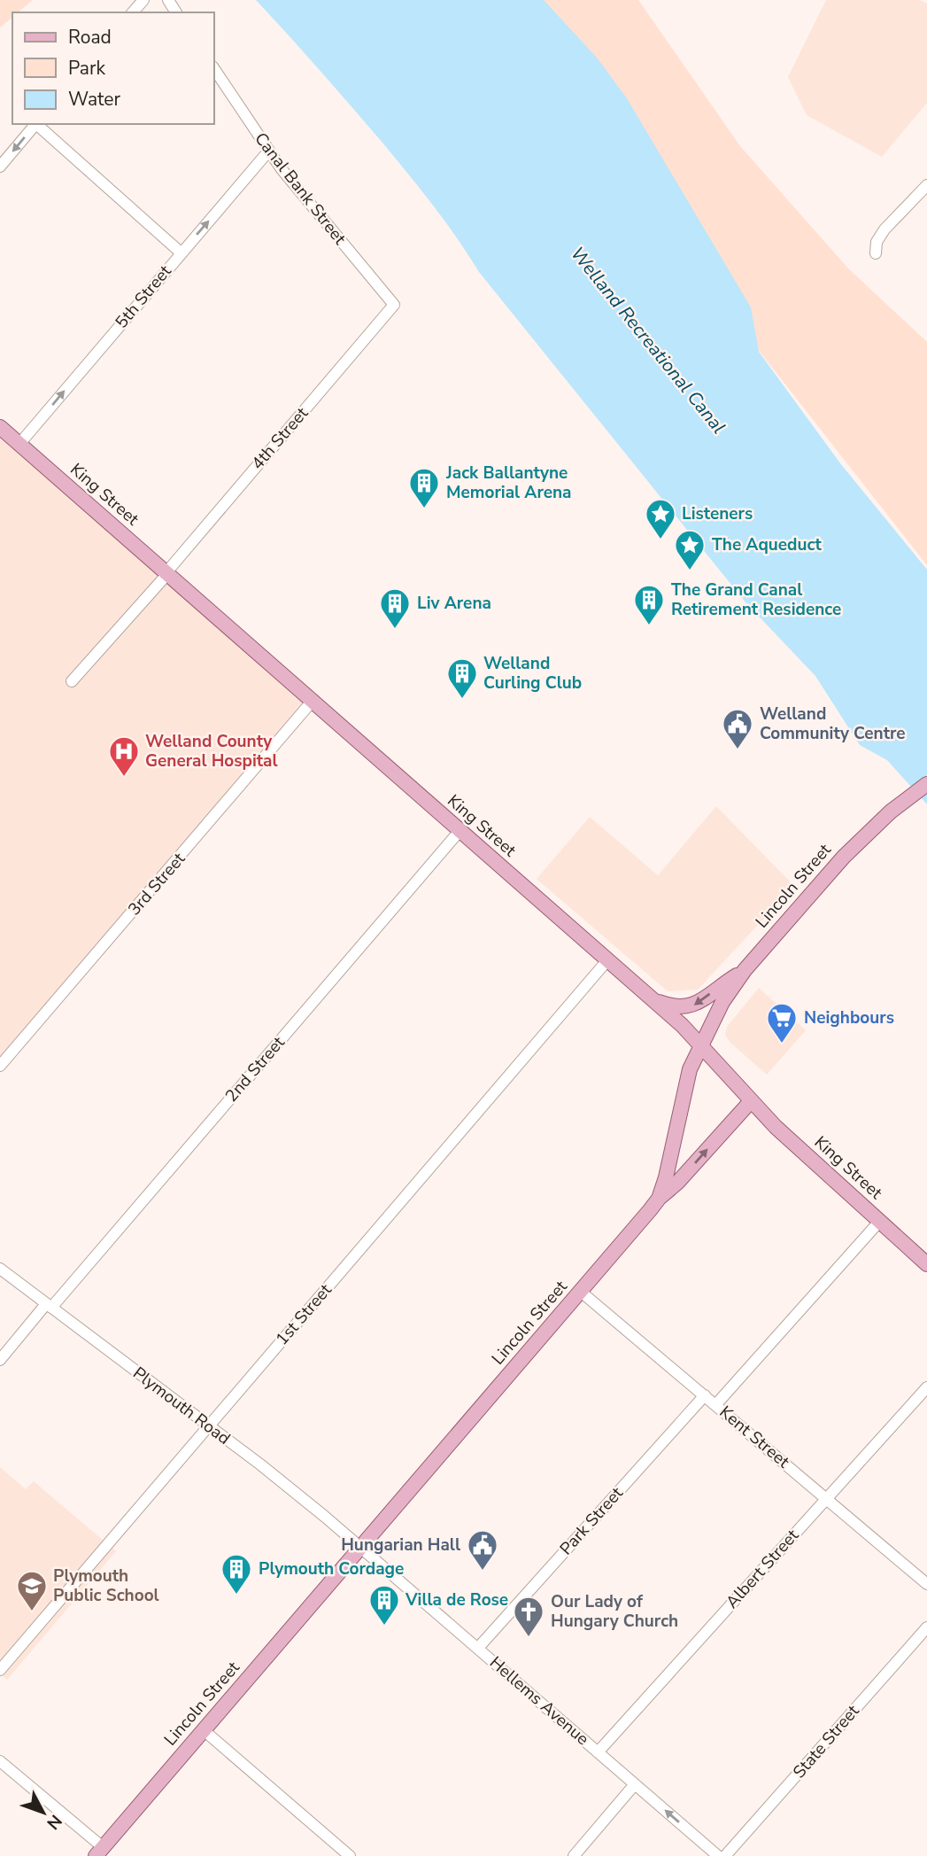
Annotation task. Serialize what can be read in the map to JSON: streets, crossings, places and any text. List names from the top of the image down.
{
  "streets": {
    "main road": ["King Street", "Lincoln Street"],
    "street": [
      "Canal Bank Street",
      "5th Street",
      "4th Street",
      "3rd Street",
      "2nd Street",
      "1st Street",
      "Plymouth Road",
      "Kent Street",
      "Park Street",
      "Albert Street",
      "Hellems Avenue",
      "State Street"
    ]
  },
  "crossings": [
    ["Canal Bank Street", "5th Street"],
    ["Canal Bank Street", "4th Street"],
    ["5th Street", "King Street"],
    ["4th Street", "King Street"],
    ["King Street", "3rd Street"],
    ["King Street", "Lincoln Street"],
    ["King Street", "2nd Street"],
    ["King Street", "1st Street"],
    ["Lincoln Street", "Plymouth Road"],
    ["Lincoln Street", "Kent Street"],
    ["Lincoln Street", "Hellems Avenue"],
    ["2nd Street", "Plymouth Road"],
    ["1st Street", "Plymouth Road"],
    ["Plymouth Road", "Hellems Avenue"],
    ["Kent Street", "Park Street"],
    ["Kent Street", "Albert Street"],
    ["Park Street", "Hellems Avenue"],
    ["Albert Street", "Hellems Avenue"]
  ],
  "one_way": ["5th Street"],
  "water": ["Welland Recreational Canal"],
  "places": {
    "building": [
      "Jack Ballantyne Memorial Arena",
      "The Grand Canal Retirement Residence",
      "Liv Arena",
      "Welland Curling Club",
      "Plymouth Cordage",
      "Villa de Rose"
    ],
    "place": ["Listeners", "The Aqueduct"],
    "public building": ["Welland Community Centre", "Hungarian Hall"],
    "hospital": ["Welland County General Hospital"],
    "supermarket": ["Neighbours"],
    "school or university": ["Plymouth Public School"],
    "church": ["Our Lady of Hungary Church"]
  },
  "legend": ["Road", "Park", "Water"],
  "north": "bottom right"
}
